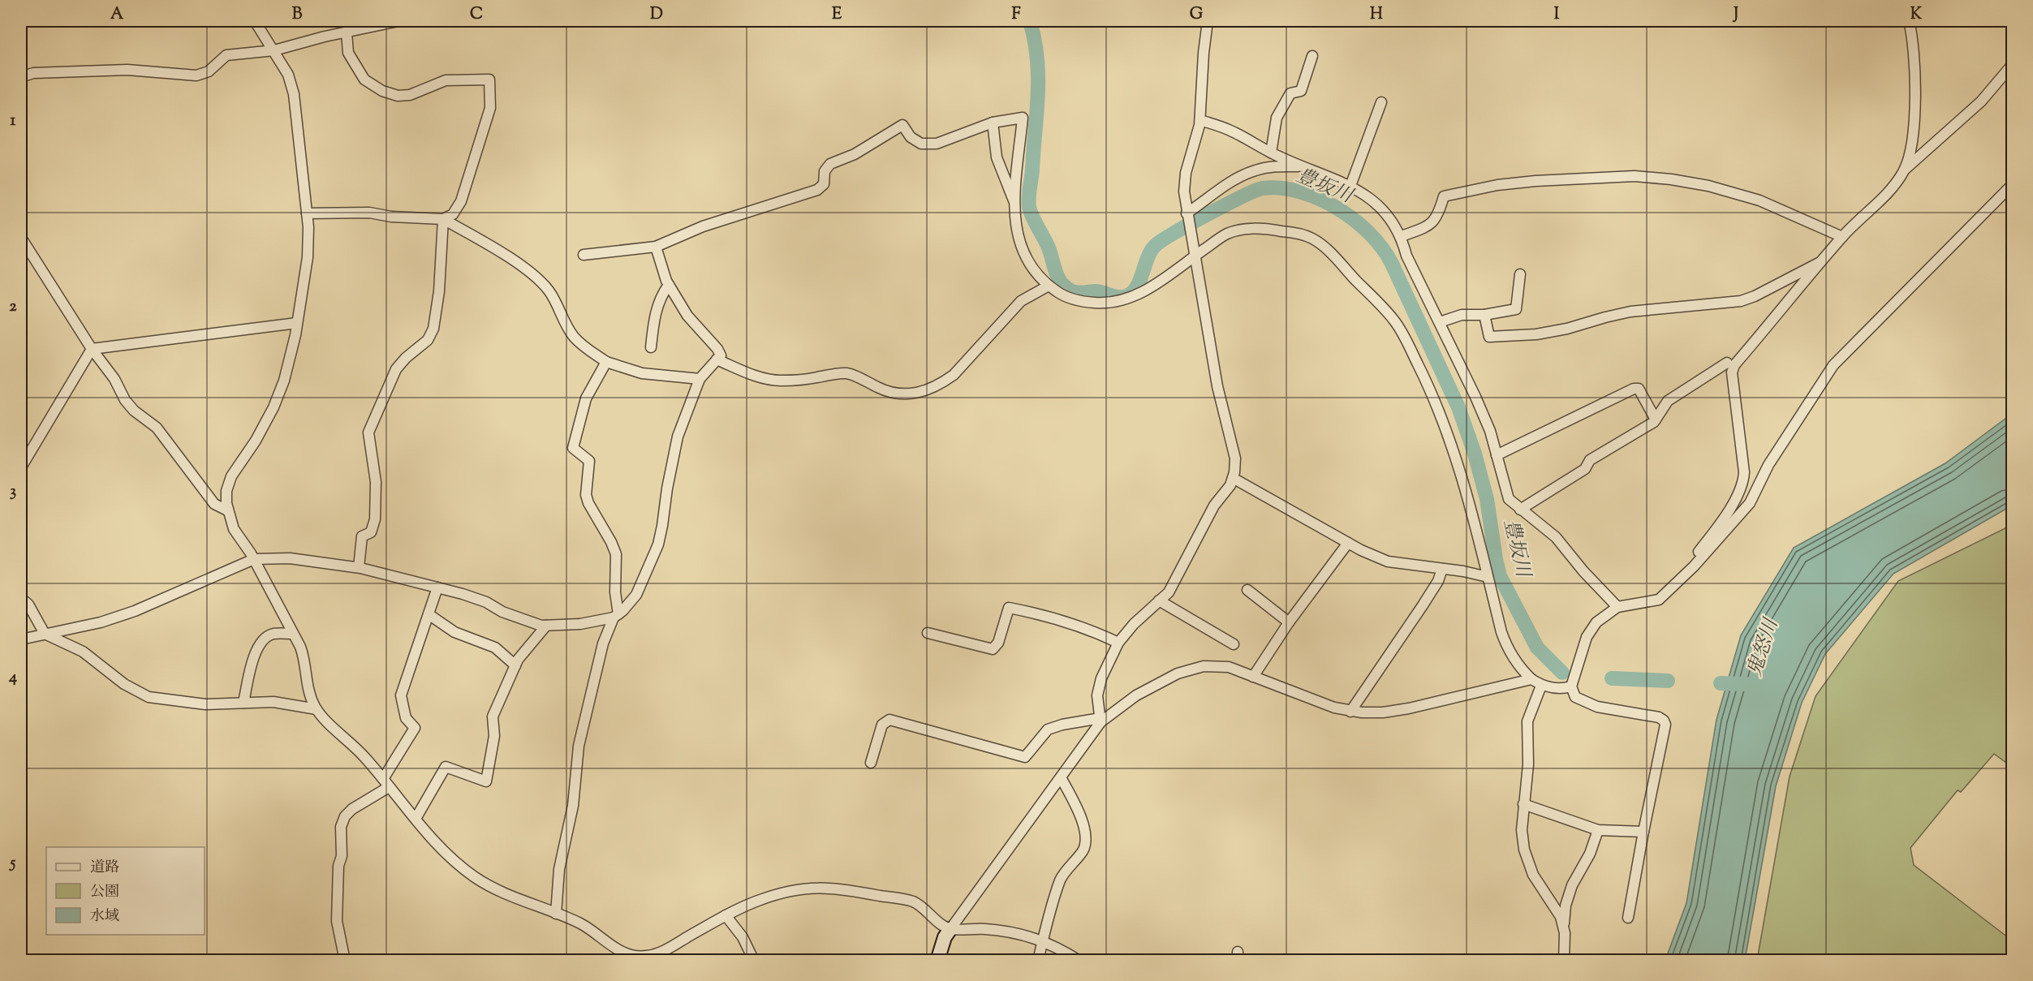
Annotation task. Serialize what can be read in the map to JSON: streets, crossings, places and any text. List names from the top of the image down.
{
  "water": ["豊坂川", "鬼怒川"],
  "legend": ["道路", "公園", "水域"],
  "grid": {
    "columns": [
      "A",
      "B",
      "C",
      "D",
      "E",
      "F",
      "G",
      "H",
      "I",
      "J",
      "K"
    ],
    "rows": [
      "1",
      "2",
      "3",
      "4",
      "5"
    ]
  }
}
